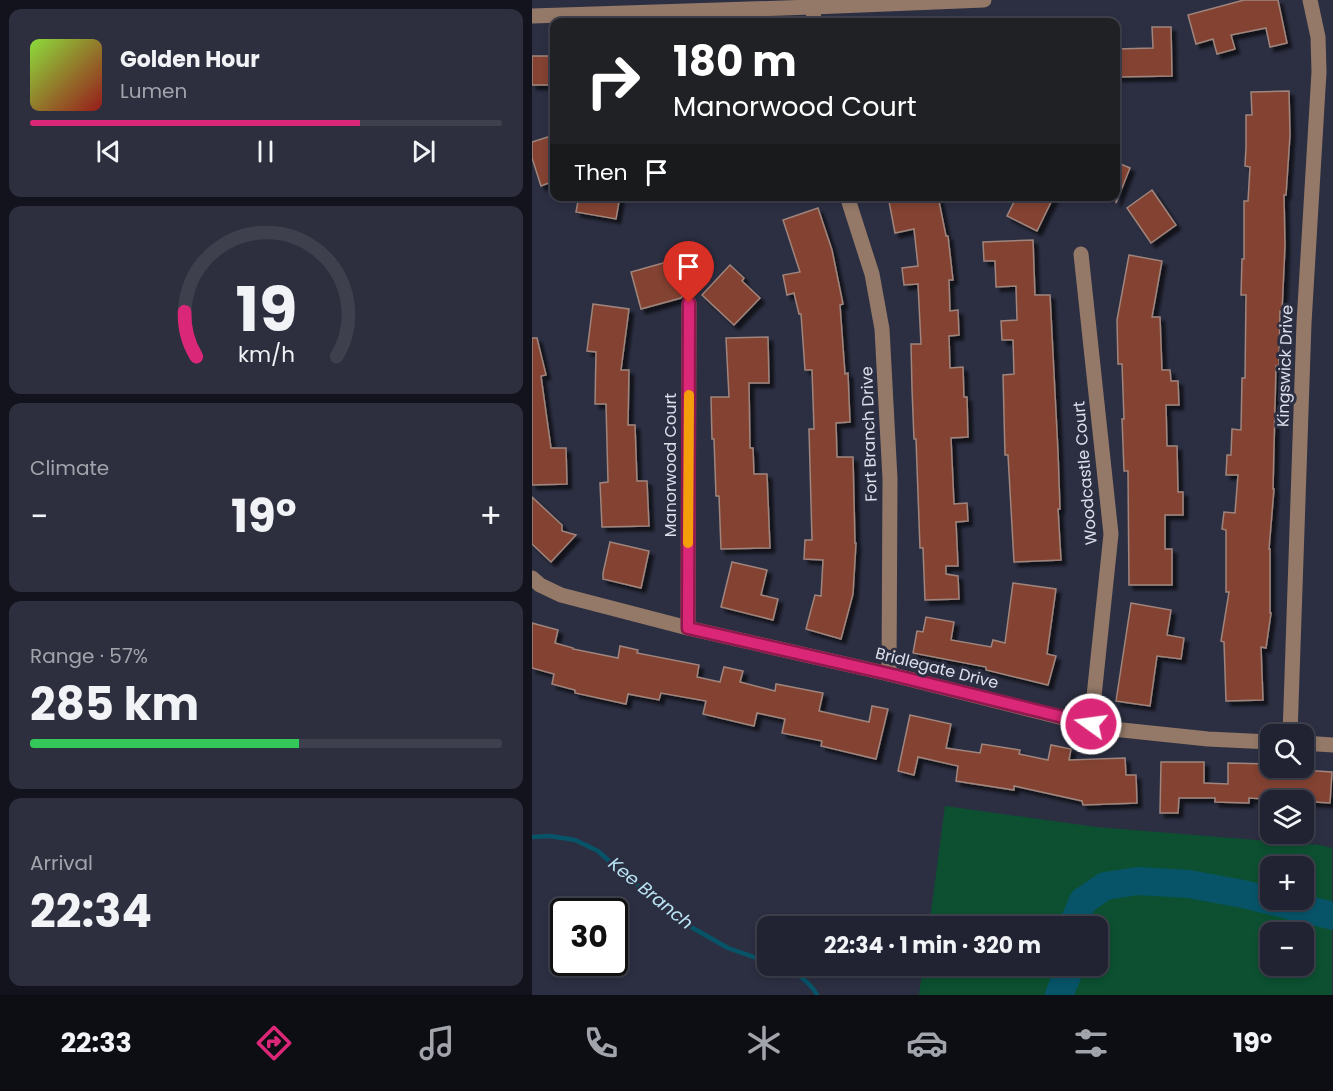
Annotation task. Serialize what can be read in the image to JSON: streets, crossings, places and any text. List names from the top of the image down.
{
  "streets": {
    "street": [
      "Kingswick Drive",
      "Fort Branch Drive",
      "Manorwood Court",
      "Woodcastle Court",
      "Bridlegate Drive"
    ]
  },
  "crossings": [
    ["Fort Branch Drive", "Bridlegate Drive"],
    ["Manorwood Court", "Bridlegate Drive"],
    ["Woodcastle Court", "Bridlegate Drive"]
  ],
  "water": ["Kee Branch"],
  "page": {
    "turn": ["180 m", "Manorwood Court"],
    "song": ["Golden Hour", "Lumen"],
    "then": "Then",
    "tile": [
      "Climate",
      ["Range · 57%", "285 km"],
      ["Arrival", "22:34"]
    ],
    "heat": ["−", "19°", "+"],
    "map_buttons": ["+", "−"],
    "limit": "30",
    "trip": "22:34 · 1 min · 320 m",
    "tabs": ["22:33", "19°"],
    "gauge": ["19", "km/h"]
  }
}
